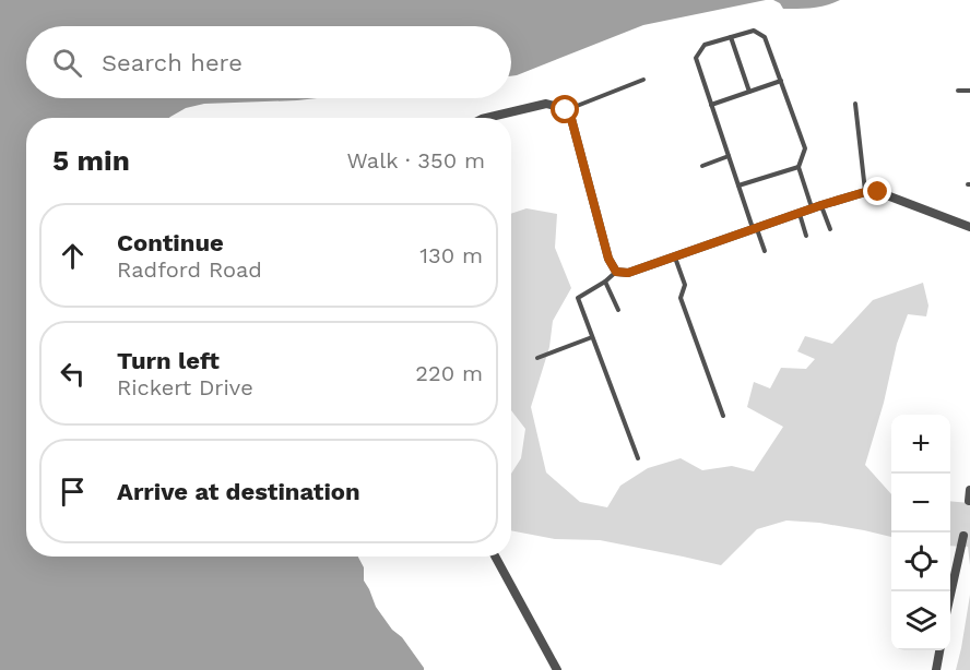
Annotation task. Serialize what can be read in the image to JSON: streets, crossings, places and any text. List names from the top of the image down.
{
  "page": {
    "search": "Search here",
    "heading": ["5 min", "Walk · 350 m"],
    "list": [
      ["Continue", "Radford Road", "130 m"],
      ["Turn left", "Rickert Drive", "220 m"],
      "Arrive at destination"
    ],
    "map_buttons": ["+", "−"]
  }
}
